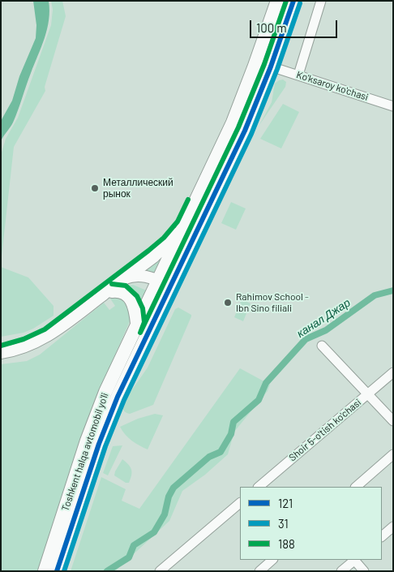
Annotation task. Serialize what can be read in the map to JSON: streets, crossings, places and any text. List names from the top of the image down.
{
  "streets": {
    "highway": ["Toshkent halqa avtomobil yo'li"],
    "street": ["Ko'ksaroy ko'chasi", "Shoir 5-o'tish ko'chasi"]
  },
  "crossings": [
    ["Ko'ksaroy ko'chasi", "Toshkent halqa avtomobil yo'li"]
  ],
  "water": ["канал Джар"],
  "places": ["Металлический рынок", "Rahimov School - Ibn Sino filiali"],
  "lines": ["transit line 121", "transit line 188", "transit line 31"],
  "legend": ["121", "31", "188"],
  "scale_bar": "100 m"
}
